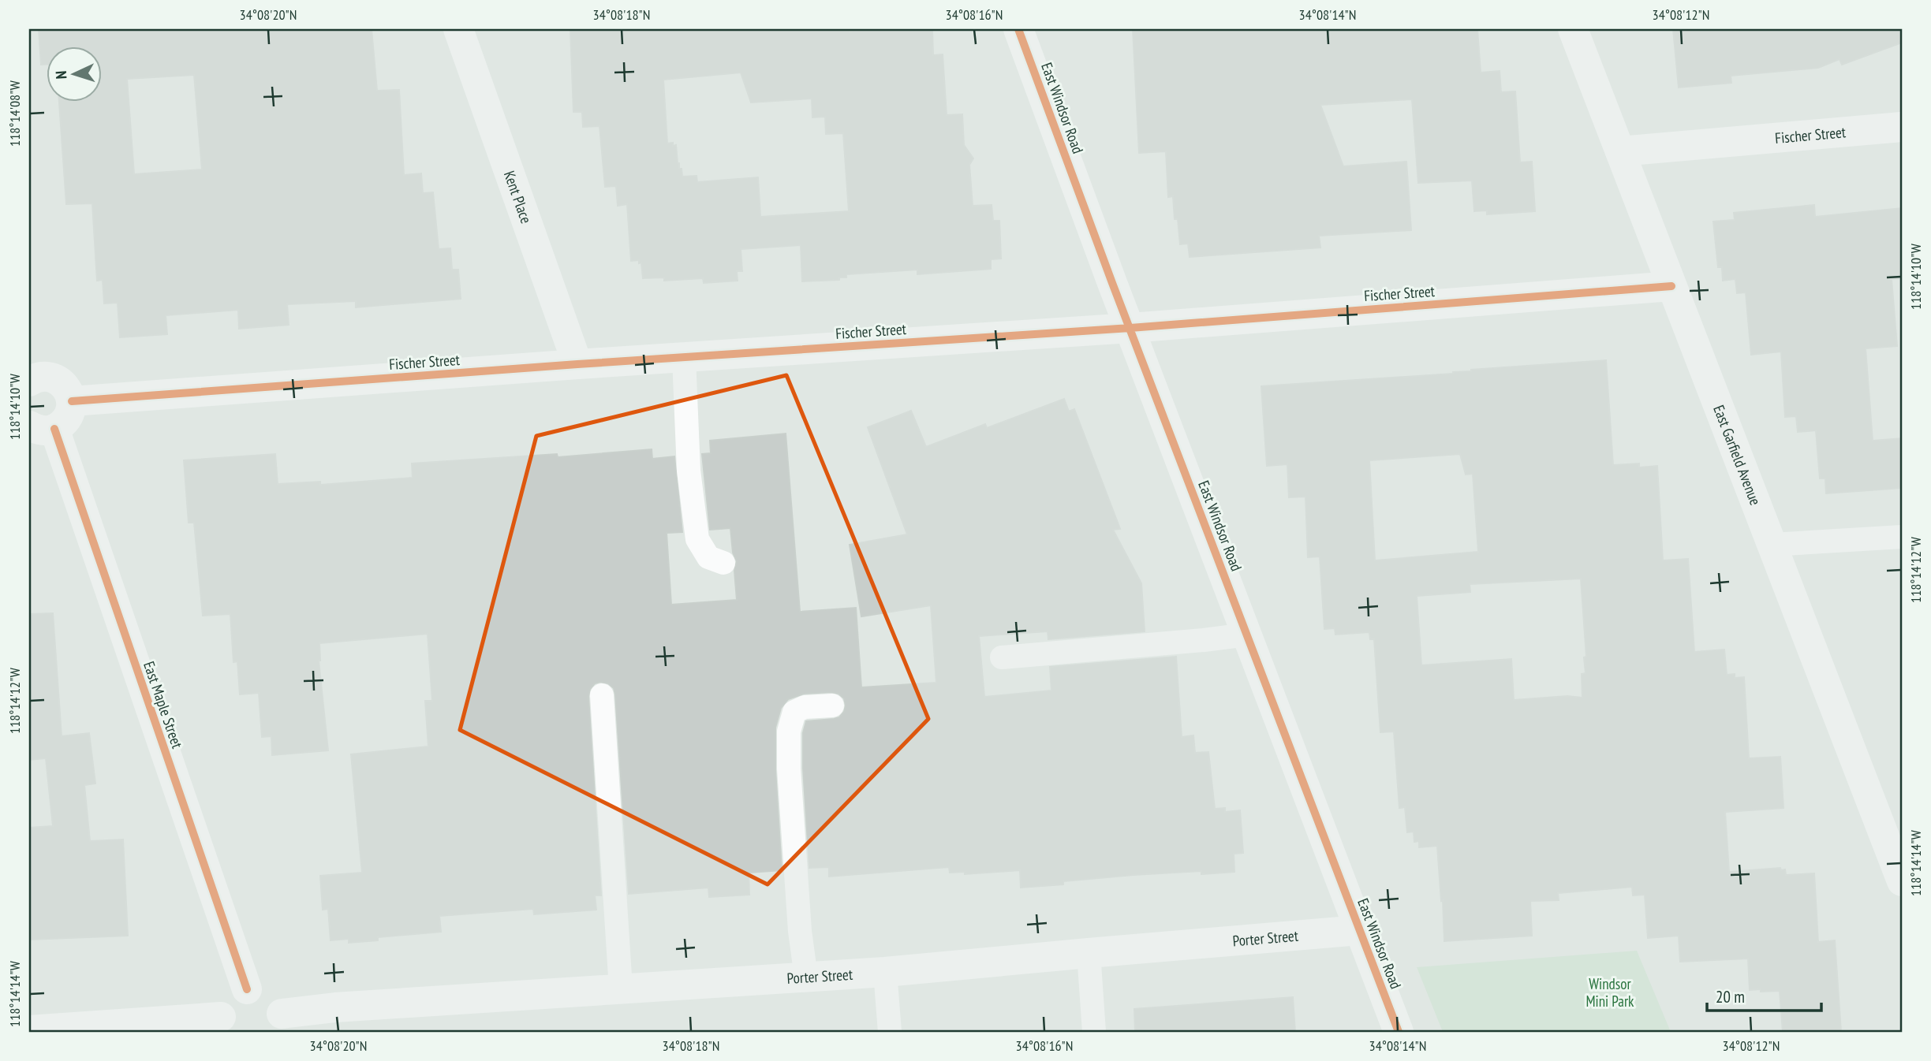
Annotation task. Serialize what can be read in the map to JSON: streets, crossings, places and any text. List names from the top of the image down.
{
  "streets": {
    "street": [
      "East Windsor Road",
      "Fischer Street",
      "Kent Place",
      "East Garfield Avenue",
      "East Maple Street",
      "Porter Street"
    ]
  },
  "crossings": [
    ["East Windsor Road", "Fischer Street"],
    ["East Windsor Road", "Porter Street"],
    ["Fischer Street", "Kent Place"],
    ["Fischer Street", "East Garfield Avenue"]
  ],
  "parks": ["Windsor Mini Park"],
  "scale_bar": "20 m",
  "north": "left",
  "coordinates": [
    "34°08'20\"N",
    "34°08'18\"N",
    "34°08'16\"N",
    "34°08'14\"N",
    "34°08'12\"N",
    "118°14'08\"W",
    "118°14'10\"W",
    "118°14'12\"W",
    "118°14'14\"W"
  ]
}
